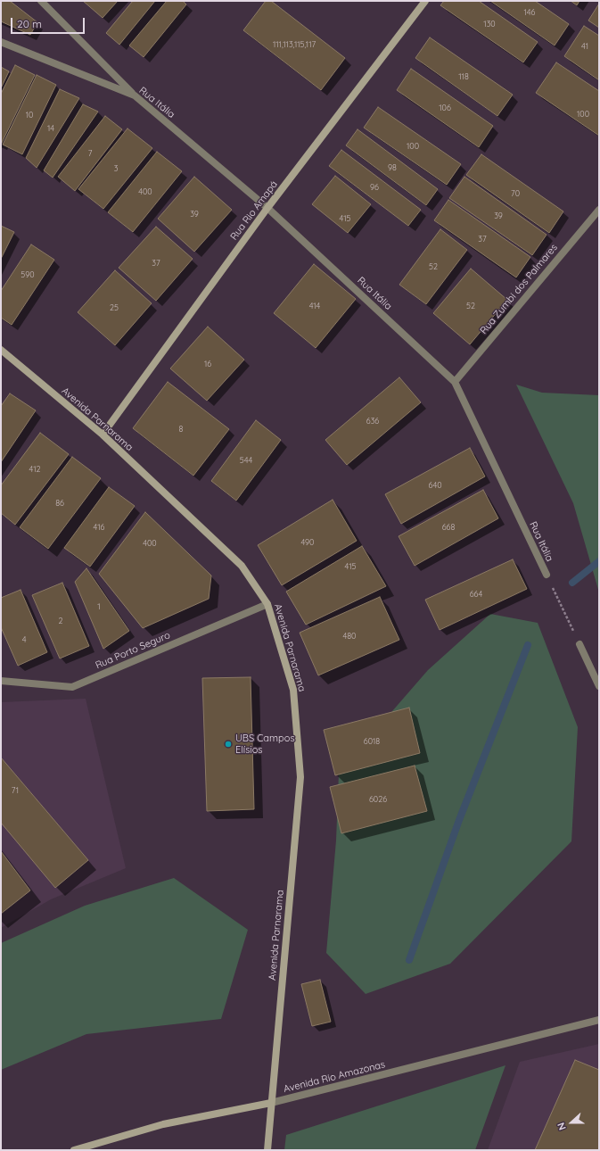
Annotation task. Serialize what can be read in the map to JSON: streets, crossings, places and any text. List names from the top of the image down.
{
  "streets": {
    "street": [
      "Rua Itália",
      "Rua Rio Amapá",
      "Rua Zumbi dos Palmares",
      "Avenida Parnarama",
      "Rua Porto Seguro",
      "Avenida Rio Amazonas"
    ]
  },
  "crossings": [
    ["Rua Itália", "Rua Rio Amapá"],
    ["Rua Itália", "Rua Zumbi dos Palmares"],
    ["Rua Rio Amapá", "Avenida Parnarama"],
    ["Avenida Parnarama", "Rua Porto Seguro"],
    ["Avenida Parnarama", "Avenida Rio Amazonas"]
  ],
  "places": ["UBS Campos Elísios"],
  "house_numbers": [
    "146",
    "130",
    "111,113,115,117",
    "41",
    "118",
    "106",
    "100",
    "10",
    "14",
    "100",
    "7",
    "98",
    "3",
    "96",
    "400",
    "70",
    "39",
    "39",
    "415",
    "37",
    "37",
    "52",
    "590",
    "414",
    "52",
    "25",
    "16",
    "636",
    "8",
    "544",
    "412",
    "640",
    "86",
    "416",
    "668",
    "490",
    "400",
    "415",
    "664",
    "1",
    "2",
    "480",
    "4",
    "6018",
    "71",
    "6026"
  ],
  "scale_bar": "20 m",
  "north": "left"
}
